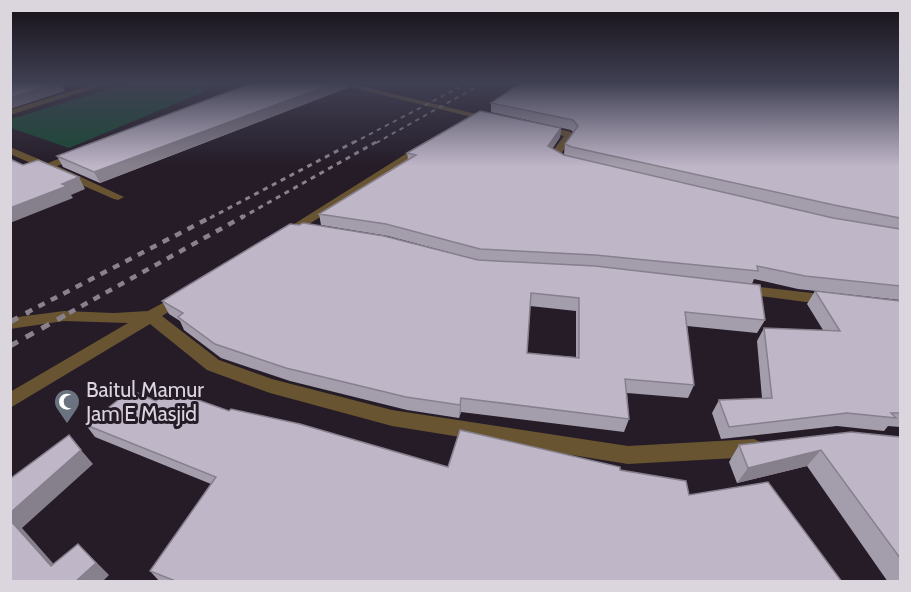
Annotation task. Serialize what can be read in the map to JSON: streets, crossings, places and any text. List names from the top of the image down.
{
  "places": {
    "mosque": ["Baitul Mamur Jam E Masjid"]
  }
}
